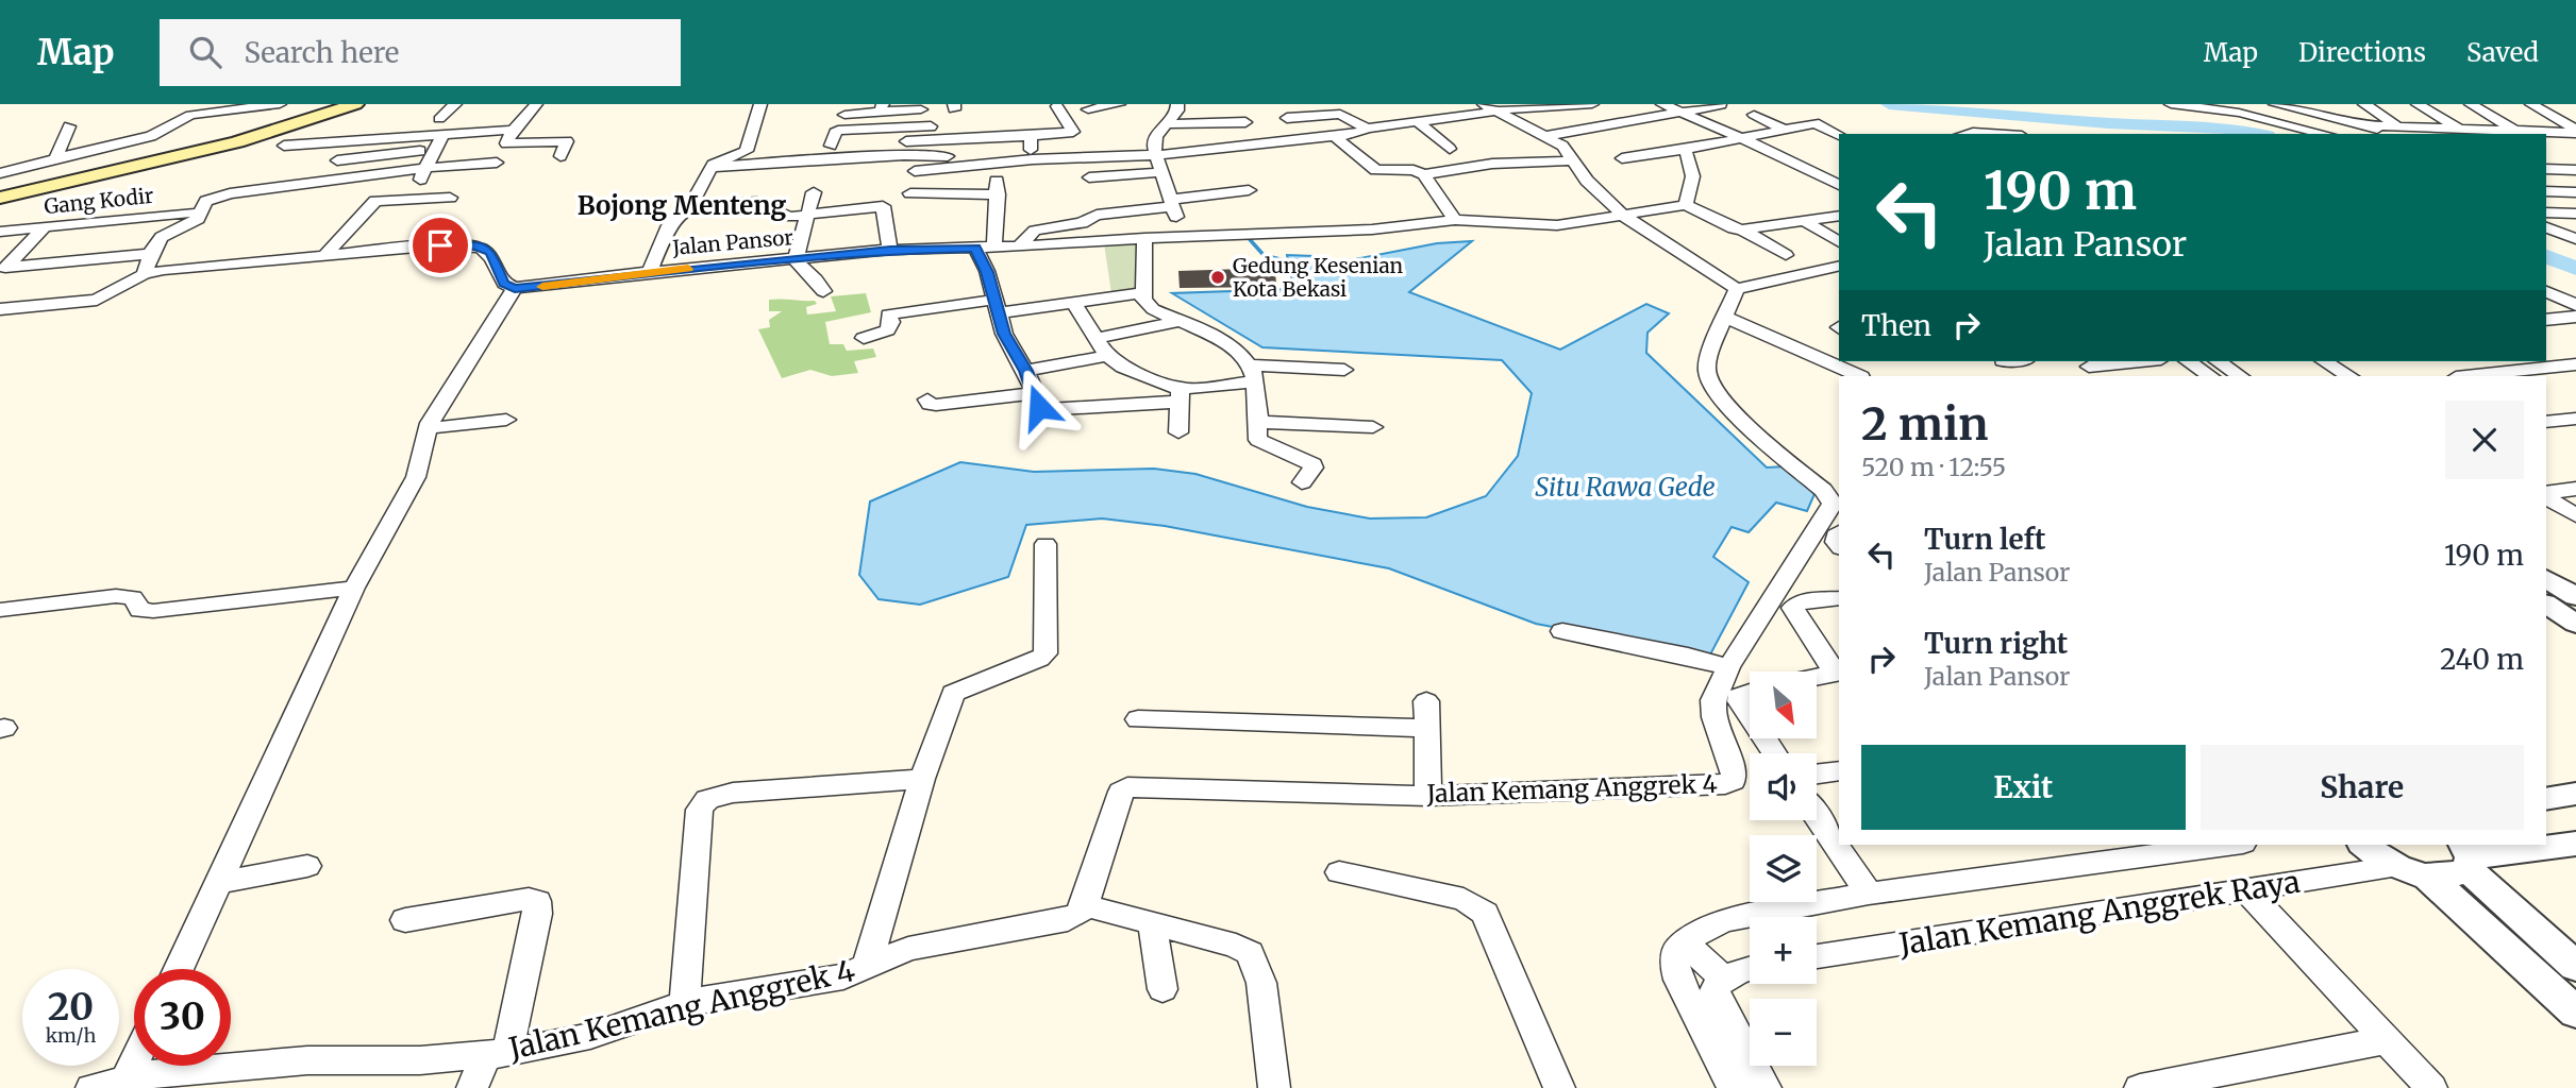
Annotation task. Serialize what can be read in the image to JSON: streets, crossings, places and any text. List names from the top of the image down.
{
  "streets": {
    "street": [
      "Gang Kodir",
      "Jalan Pansor",
      "Jalan Kemang Anggrek 4",
      "Jalan Kemang Anggrek Raya"
    ]
  },
  "districts": ["Bojong Menteng"],
  "water": ["Situ Rawa Gede"],
  "places": ["Gedung Kesenian Kota Bekasi"],
  "north": "bottom right",
  "page": {
    "header": "Map",
    "search": "Search here",
    "nav": ["Map", "Directions", "Saved"],
    "turn": ["190 m", "Jalan Pansor"],
    "then": "Then",
    "heading": ["2 min", "520 m · 12:55"],
    "list": [
      {
        "name": "Turn left",
        "note": "Jalan Pansor",
        "value": "190 m"
      },
      {
        "name": "Turn right",
        "note": "Jalan Pansor",
        "value": "240 m"
      }
    ],
    "map_buttons": ["+", "−"],
    "buttons": ["Exit", "Share"],
    "speed": "20 km/h",
    "limit": "30"
  }
}
